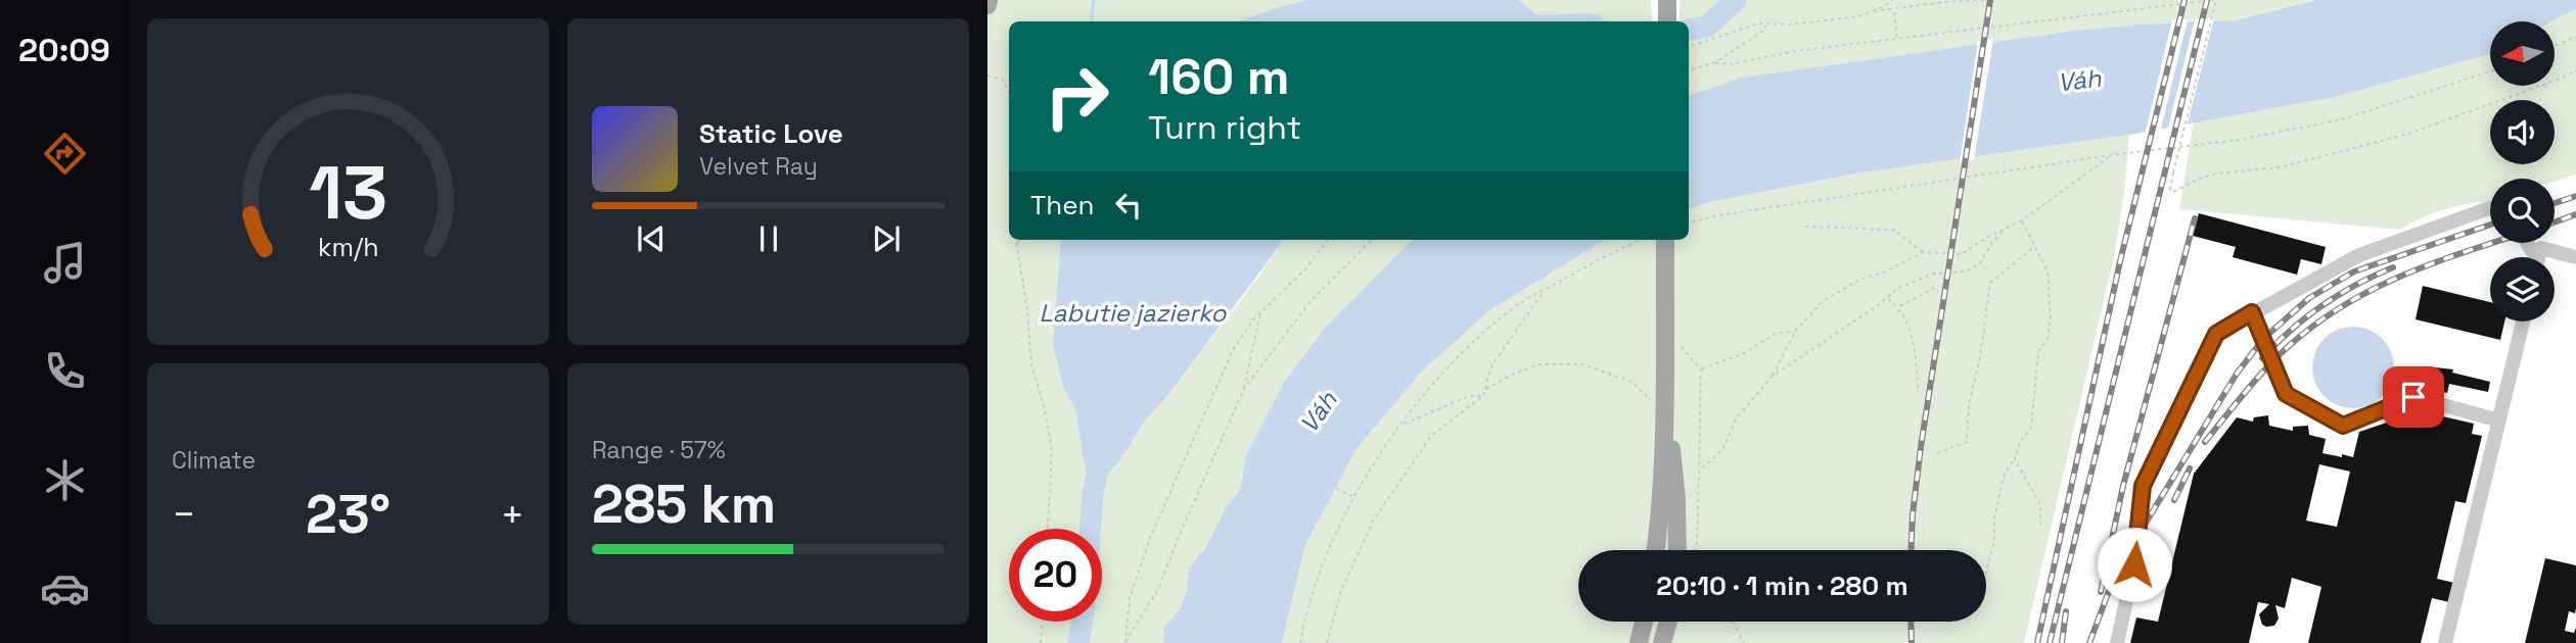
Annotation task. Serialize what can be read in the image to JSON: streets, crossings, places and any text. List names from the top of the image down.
{
  "water": ["Váh", "Labutie jazierko"],
  "north": "left",
  "page": {
    "tabs": "20:09",
    "turn": ["160 m", "Turn right"],
    "song": ["Static Love", "Velvet Ray"],
    "then": "Then",
    "tile": [
      "Climate",
      ["Range · 57%", "285 km"]
    ],
    "heat": ["−", "23°", "+"],
    "limit": "20",
    "trip": "20:10 · 1 min · 280 m",
    "gauge": ["13", "km/h"]
  }
}
